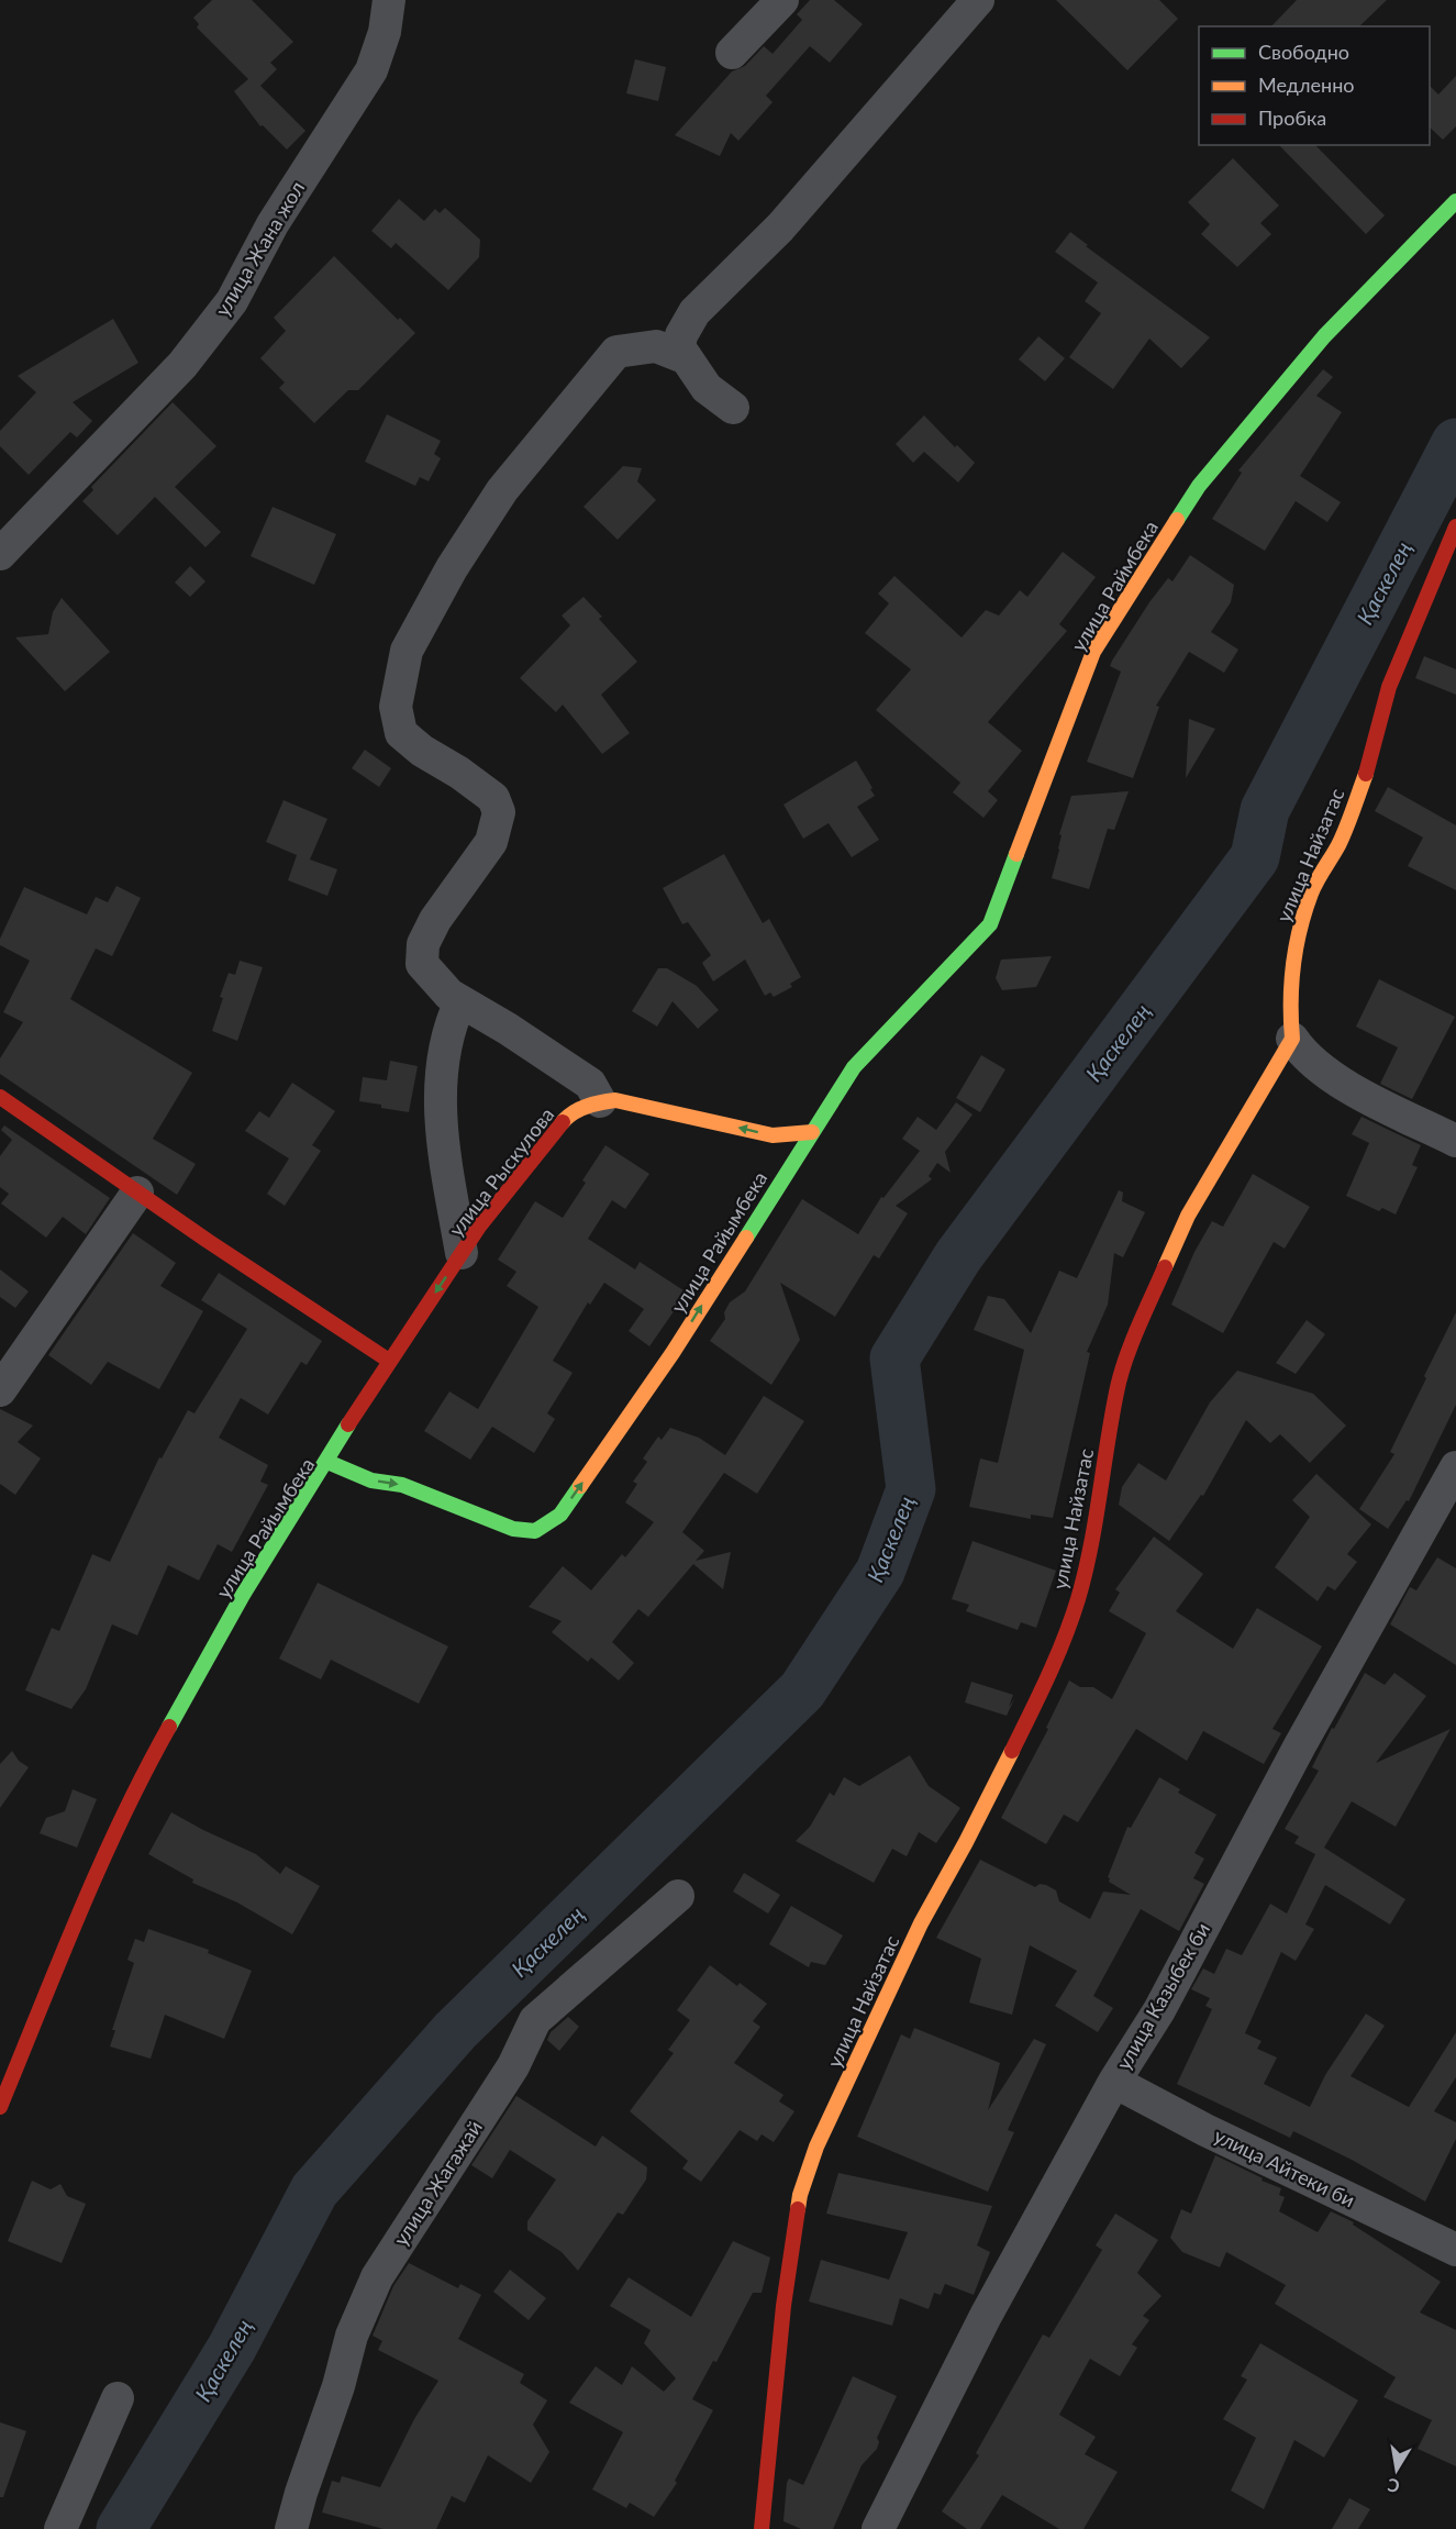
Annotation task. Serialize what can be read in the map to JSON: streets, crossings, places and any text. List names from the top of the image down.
{
  "streets": {
    "street": [
      "улица Жана жол",
      "улица Раймбека",
      "улица Найзатас",
      "улица Рыскулова",
      "улица Райымбека",
      "улица Казыбек би",
      "улица Айтеки би",
      "улица Жагажай"
    ]
  },
  "crossings": [
    ["улица Раймбека", "улица Рыскулова"],
    ["улица Раймбека", "улица Райымбека"],
    ["улица Рыскулова", "улица Райымбека"],
    ["улица Казыбек би", "улица Айтеки би"]
  ],
  "one_way": ["улица Рыскулова", "улица Райымбека"],
  "water": ["Қаскелең"],
  "legend": ["Свободно", "Медленно", "Пробка"],
  "north": "bottom"
}
